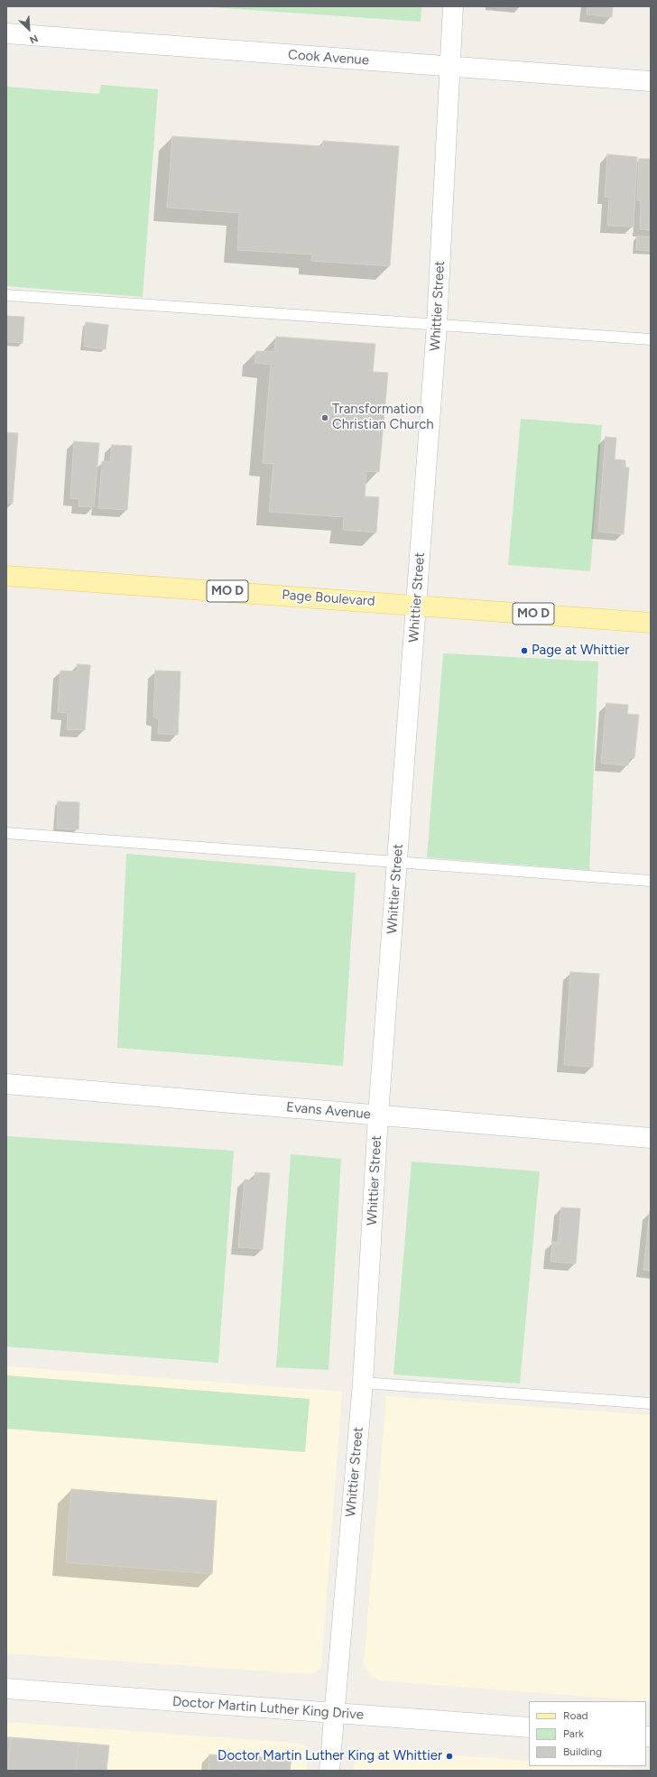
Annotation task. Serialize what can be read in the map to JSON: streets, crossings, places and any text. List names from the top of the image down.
{
  "streets": {
    "main road": ["MO D", "Page Boulevard"],
    "street": [
      "Cook Avenue",
      "Whittier Street",
      "Evans Avenue",
      "Doctor Martin Luther King Drive"
    ]
  },
  "crossings": [
    ["Cook Avenue", "Whittier Street"],
    ["Whittier Street", "Page Boulevard"],
    ["Whittier Street", "Evans Avenue"],
    ["Whittier Street", "Doctor Martin Luther King Drive"]
  ],
  "places": ["Transformation Christian Church", "Page at Whittier", "Doctor Martin Luther King at Whittier"],
  "legend": ["Road", "Park", "Building"],
  "north": "bottom right"
}
